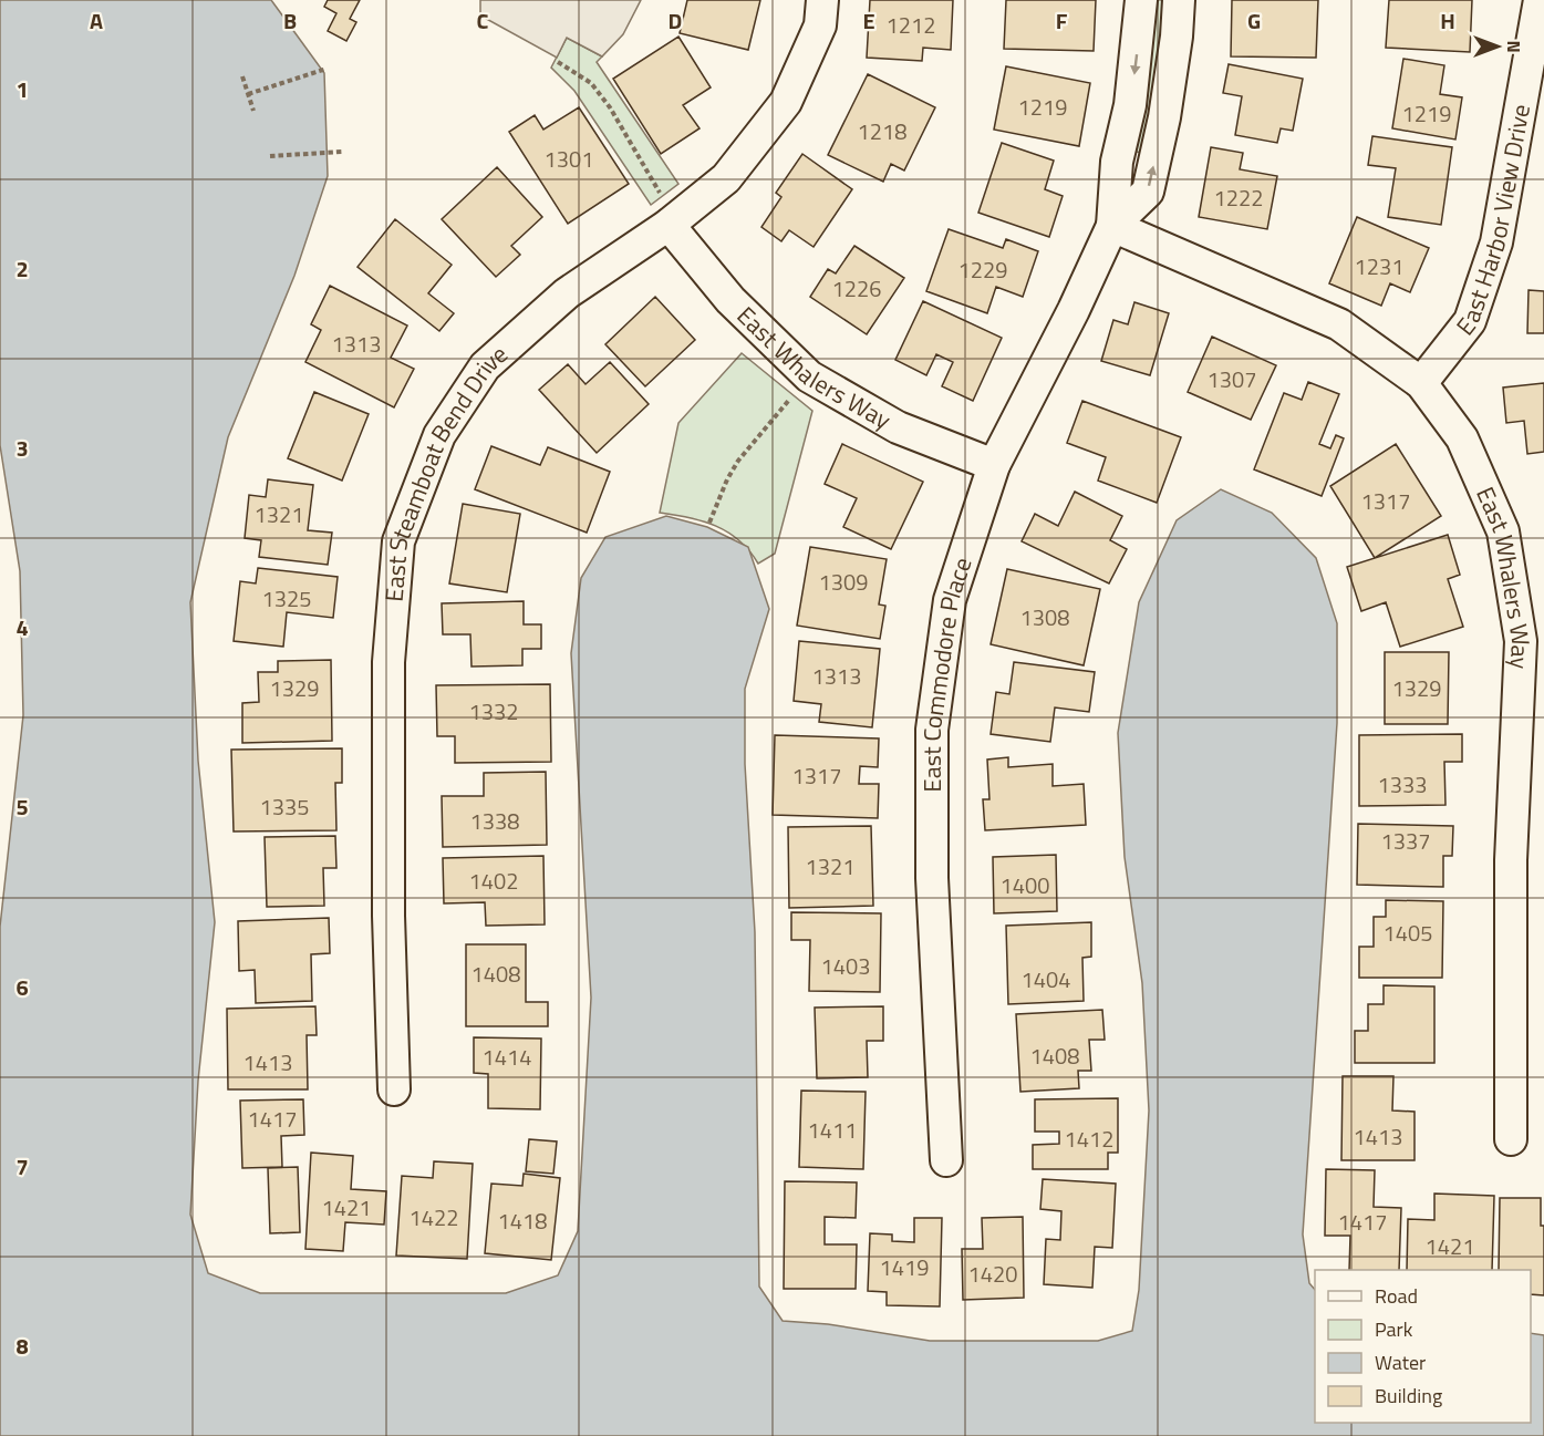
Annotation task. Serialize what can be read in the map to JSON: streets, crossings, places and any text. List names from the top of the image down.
{
  "streets": {
    "street": [
      "East Harbor View Drive",
      "East Whalers Way",
      "East Steamboat Bend Drive",
      "East Commodore Place"
    ]
  },
  "crossings": [
    ["East Harbor View Drive", "East Whalers Way"],
    ["East Whalers Way", "East Steamboat Bend Drive"],
    ["East Whalers Way", "East Commodore Place"]
  ],
  "house_numbers": [
    "1212",
    "1219",
    "1219",
    "1218",
    "1301",
    "1222",
    "1231",
    "1229",
    "1226",
    "1313",
    "1307",
    "1317",
    "1321",
    "1309",
    "1325",
    "1308",
    "1313",
    "1329",
    "1329",
    "1332",
    "1317",
    "1333",
    "1335",
    "1338",
    "1337",
    "1321",
    "1402",
    "1400",
    "1405",
    "1403",
    "1408",
    "1404",
    "1408",
    "1414",
    "1413",
    "1417",
    "1411",
    "1413",
    "1412",
    "1421",
    "1422",
    "1418",
    "1417",
    "1421",
    "1419",
    "1420"
  ],
  "legend": [
    "Road",
    "Park",
    "Water",
    "Building"
  ],
  "north": "right",
  "grid": {
    "columns": [
      "A",
      "B",
      "C",
      "D",
      "E",
      "F",
      "G",
      "H"
    ],
    "rows": [
      "1",
      "2",
      "3",
      "4",
      "5",
      "6",
      "7",
      "8"
    ]
  }
}
